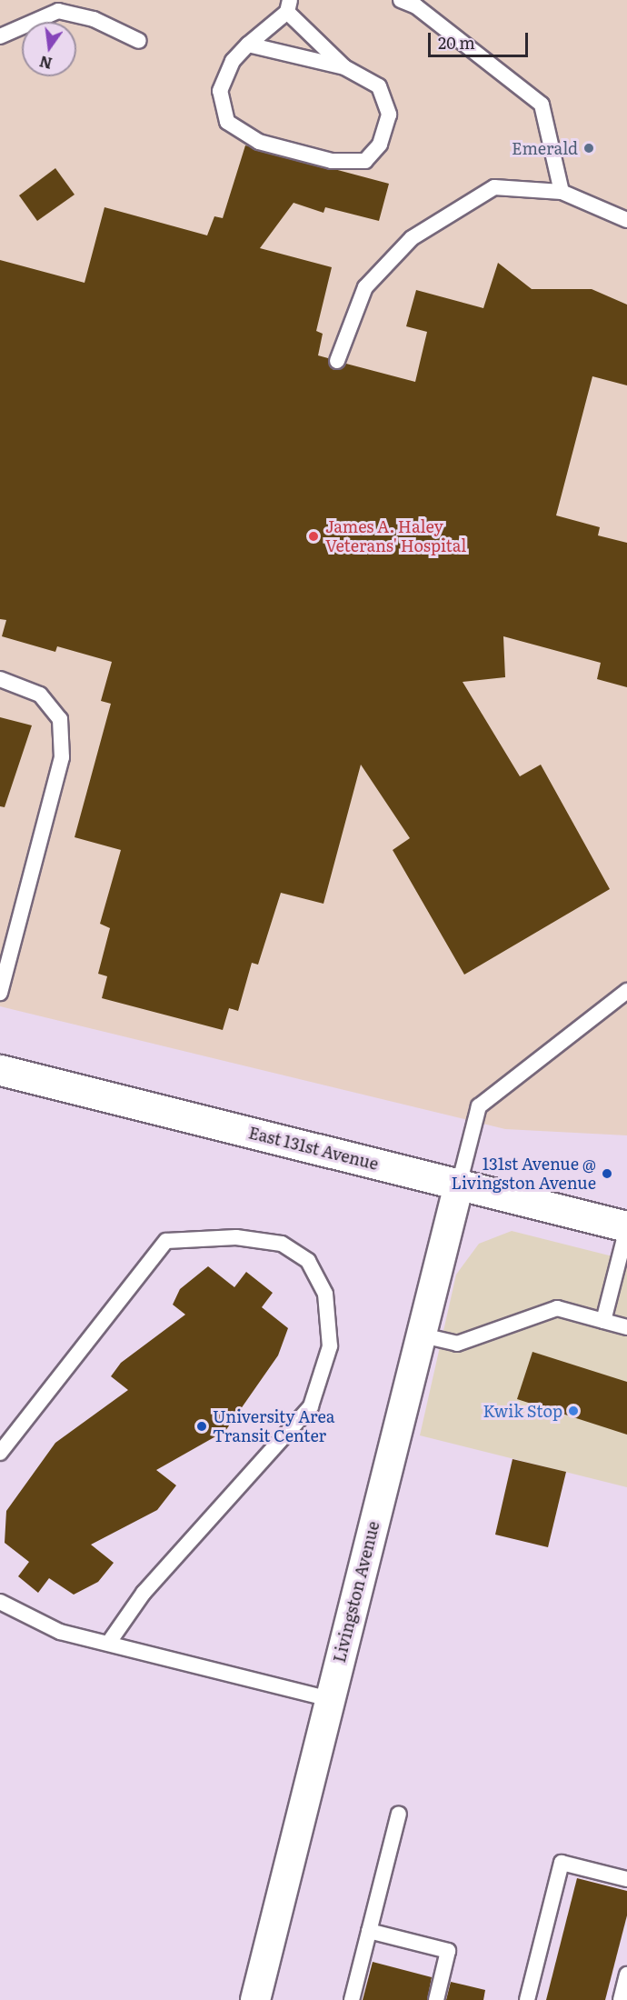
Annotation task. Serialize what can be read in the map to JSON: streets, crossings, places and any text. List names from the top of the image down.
{
  "streets": {
    "street": ["East 131st Avenue", "Livingston Avenue"]
  },
  "crossings": [
    ["East 131st Avenue", "Livingston Avenue"]
  ],
  "places": [
    "Emerald",
    "James A. Haley Veterans' Hospital",
    "131st Avenue @ Livingston Avenue",
    "Kwik Stop",
    "University Area Transit Center"
  ],
  "scale_bar": "20 m",
  "north": "bottom"
}
